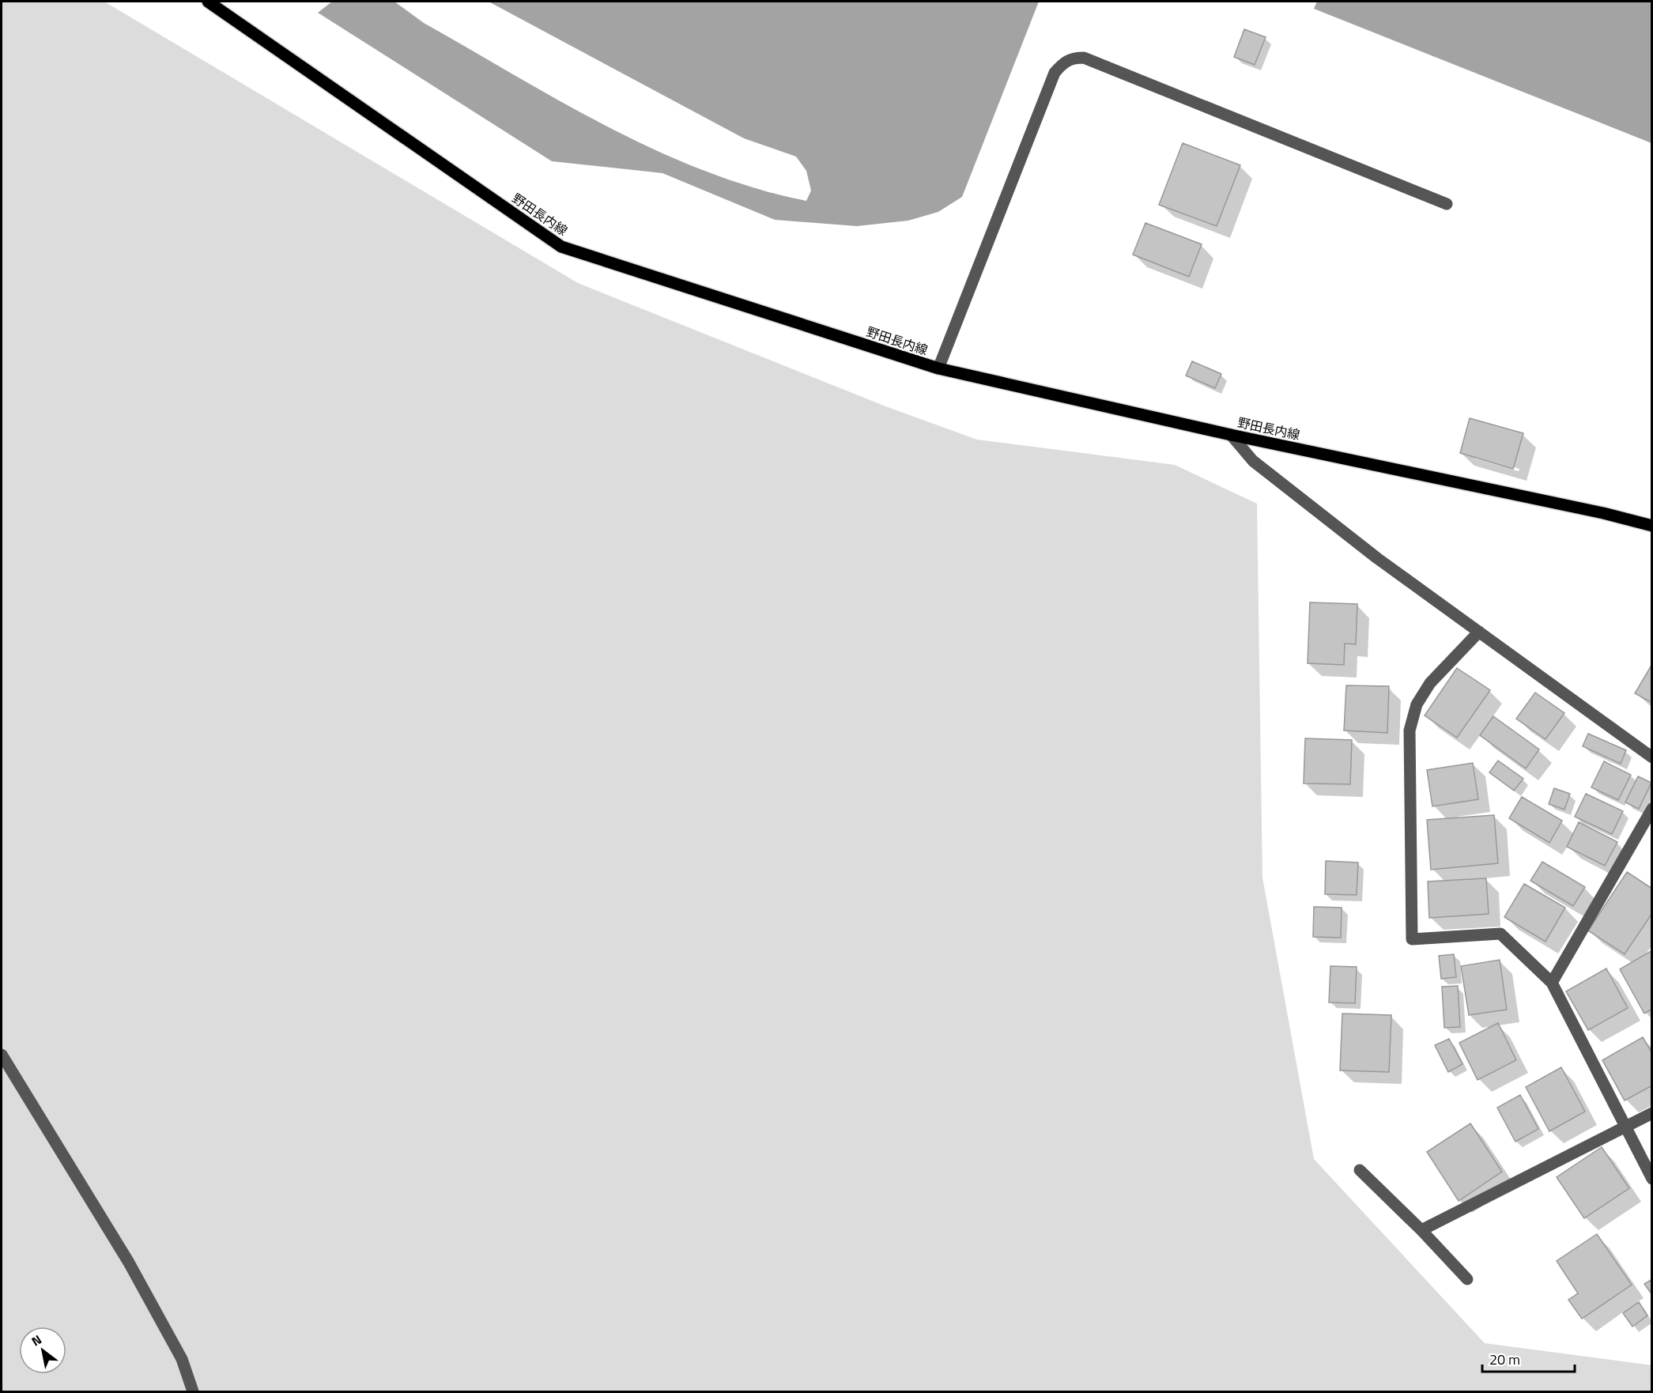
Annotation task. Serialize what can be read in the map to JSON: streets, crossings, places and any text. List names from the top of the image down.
{
  "streets": {
    "main road": ["野田長内線"]
  },
  "scale_bar": "20 m",
  "north": "top left"
}
